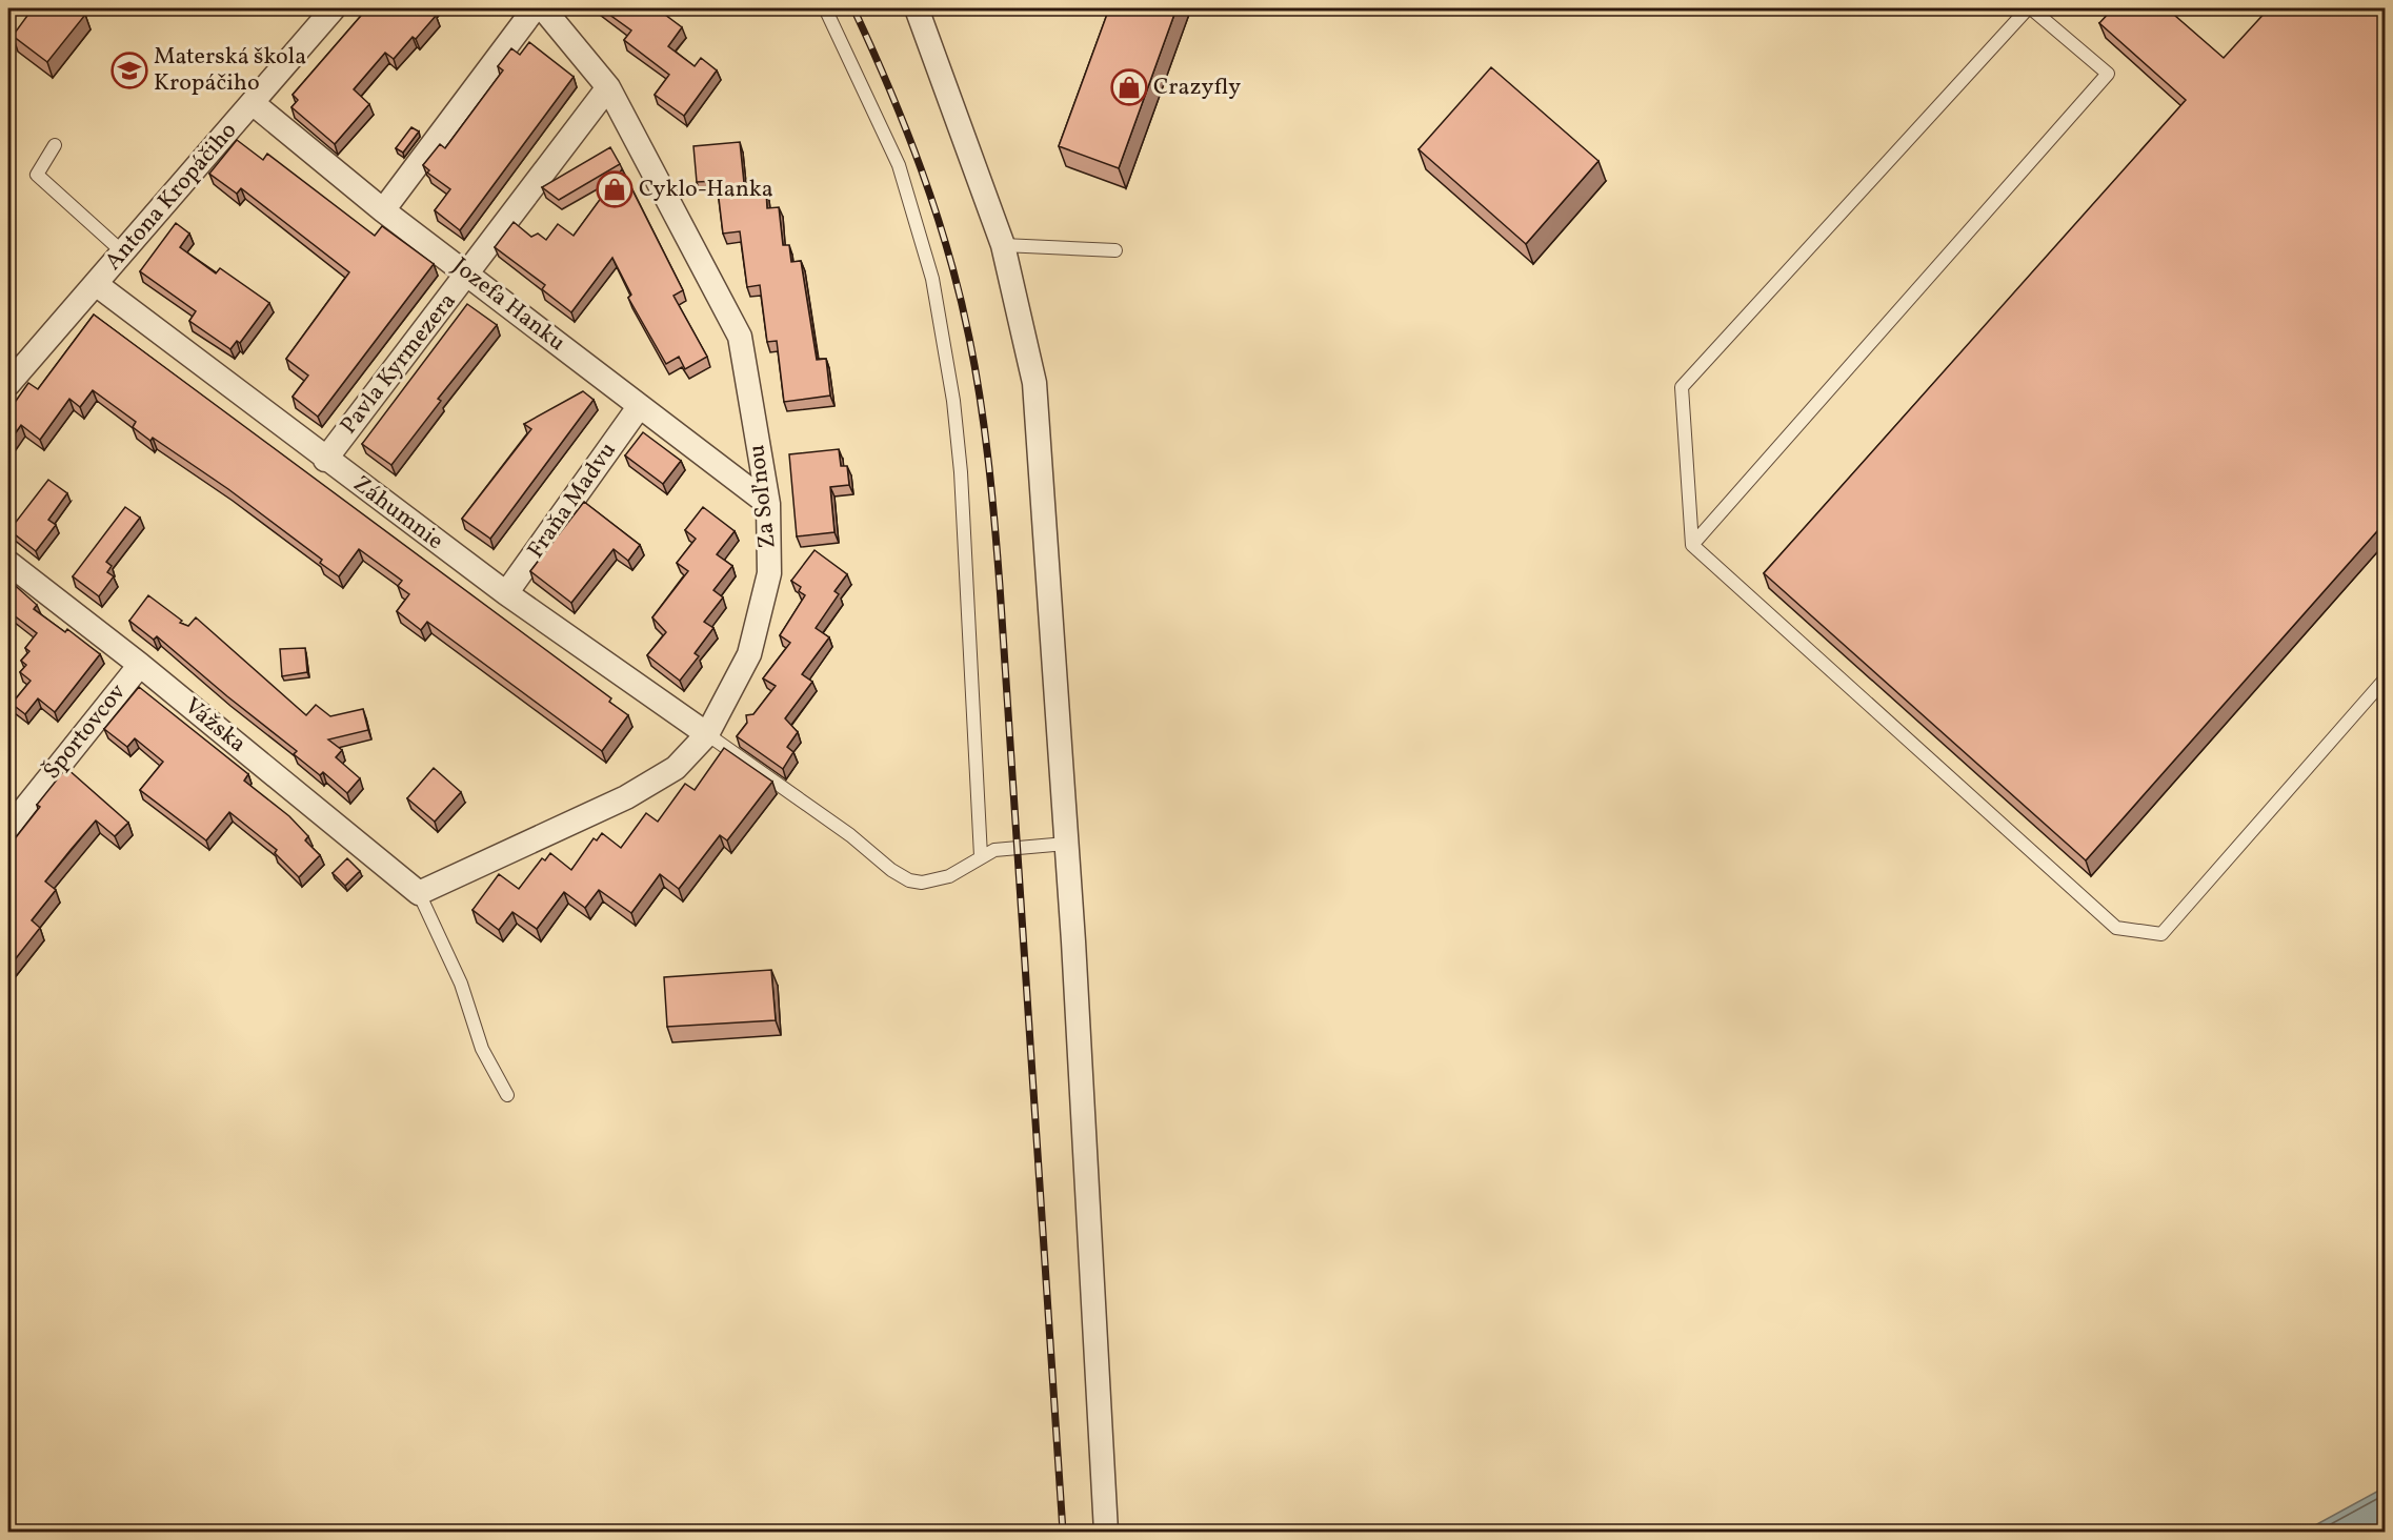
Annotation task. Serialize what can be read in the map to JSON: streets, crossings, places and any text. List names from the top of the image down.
{
  "streets": {
    "street": [
      "Antona Kropáčiho",
      "Jozefa Hanku",
      "Pavla Kyrmezera",
      "Za Soľnou",
      "Fraňa Madvu",
      "Záhumnie",
      "Vážska",
      "Športovcov"
    ]
  },
  "crossings": [
    ["Antona Kropáčiho", "Jozefa Hanku"],
    ["Antona Kropáčiho", "Záhumnie"],
    ["Jozefa Hanku", "Pavla Kyrmezera"],
    ["Jozefa Hanku", "Za Soľnou"],
    ["Jozefa Hanku", "Fraňa Madvu"],
    ["Pavla Kyrmezera", "Za Soľnou"],
    ["Pavla Kyrmezera", "Záhumnie"],
    ["Za Soľnou", "Záhumnie"],
    ["Za Soľnou", "Vážska"],
    ["Fraňa Madvu", "Záhumnie"],
    ["Vážska", "Športovcov"]
  ],
  "places": {
    "school or university": ["Materská škola Kropáčiho"],
    "shop": ["Crazyfly", "Cyklo-Hanka"]
  }
}
